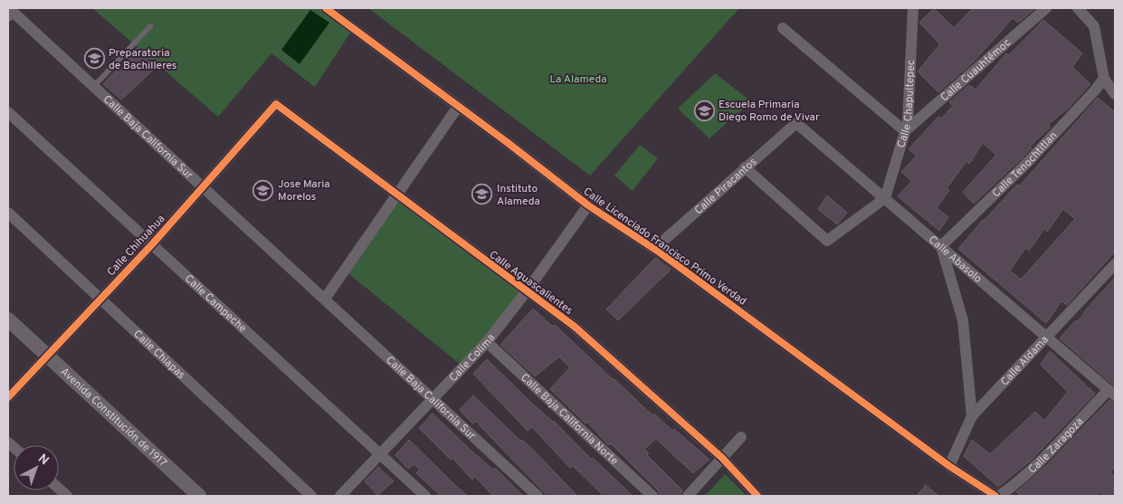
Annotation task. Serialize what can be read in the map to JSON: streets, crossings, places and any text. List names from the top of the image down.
{
  "streets": {
    "street": [
      "Calle Cuauhtémoc",
      "Calle Chapultepec",
      "Calle Baja California Sur",
      "Calle Tenochtitlan",
      "Calle Piracantos",
      "Calle Chihuahua",
      "Calle Licenciado Francisco Primo Verdad",
      "Calle Abasolo",
      "Calle Aguascalientes",
      "Calle Campeche",
      "Calle Chiapas",
      "Calle Colima",
      "Calle Aldama",
      "Avenida Constitución de 1917",
      "Calle Baja California Norte",
      "Calle Zaragoza"
    ]
  },
  "crossings": [
    ["Calle Cuauhtémoc", "Calle Chapultepec"],
    ["Calle Chapultepec", "Calle Abasolo"],
    ["Calle Baja California Sur", "Calle Chihuahua"],
    ["Calle Baja California Sur", "Calle Colima"],
    ["Calle Tenochtitlan", "Calle Abasolo"],
    ["Calle Piracantos", "Calle Licenciado Francisco Primo Verdad"],
    ["Calle Piracantos", "Calle Abasolo"],
    ["Calle Chihuahua", "Calle Aguascalientes"],
    ["Calle Chihuahua", "Calle Campeche"],
    ["Calle Chihuahua", "Calle Chiapas"],
    ["Calle Chihuahua", "Avenida Constitución de 1917"],
    ["Calle Licenciado Francisco Primo Verdad", "Calle Colima"],
    ["Calle Licenciado Francisco Primo Verdad", "Calle Aldama"],
    ["Calle Licenciado Francisco Primo Verdad", "Calle Zaragoza"],
    ["Calle Abasolo", "Calle Aldama"],
    ["Calle Abasolo", "Calle Zaragoza"],
    ["Calle Aguascalientes", "Calle Colima"],
    ["Calle Campeche", "Calle Colima"],
    ["Calle Colima", "Calle Baja California Norte"]
  ],
  "parks": ["La Alameda"],
  "places": {
    "school or university": [
      "Preparatoria de Bachilleres",
      "Escuela Primaria Diego Romo de Vivar",
      "Jose Maria Morelos",
      "Instituto Alameda"
    ]
  },
  "north": "top right"
}
